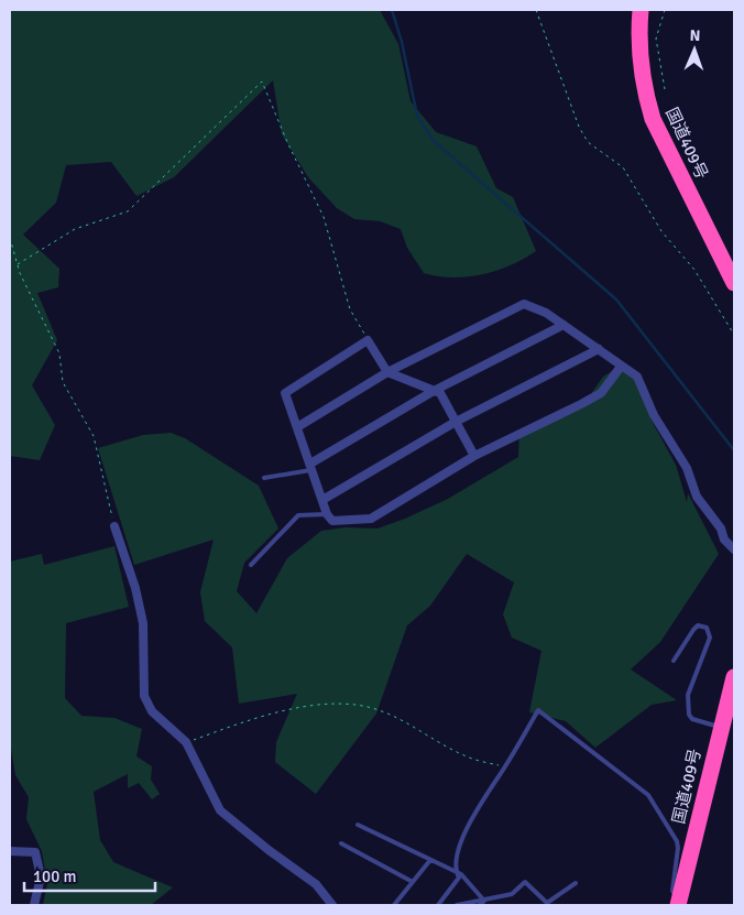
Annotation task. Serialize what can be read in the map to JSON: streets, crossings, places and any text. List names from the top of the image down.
{
  "streets": {
    "highway": ["国道409号"]
  },
  "scale_bar": "100 m",
  "north": "top"
}
